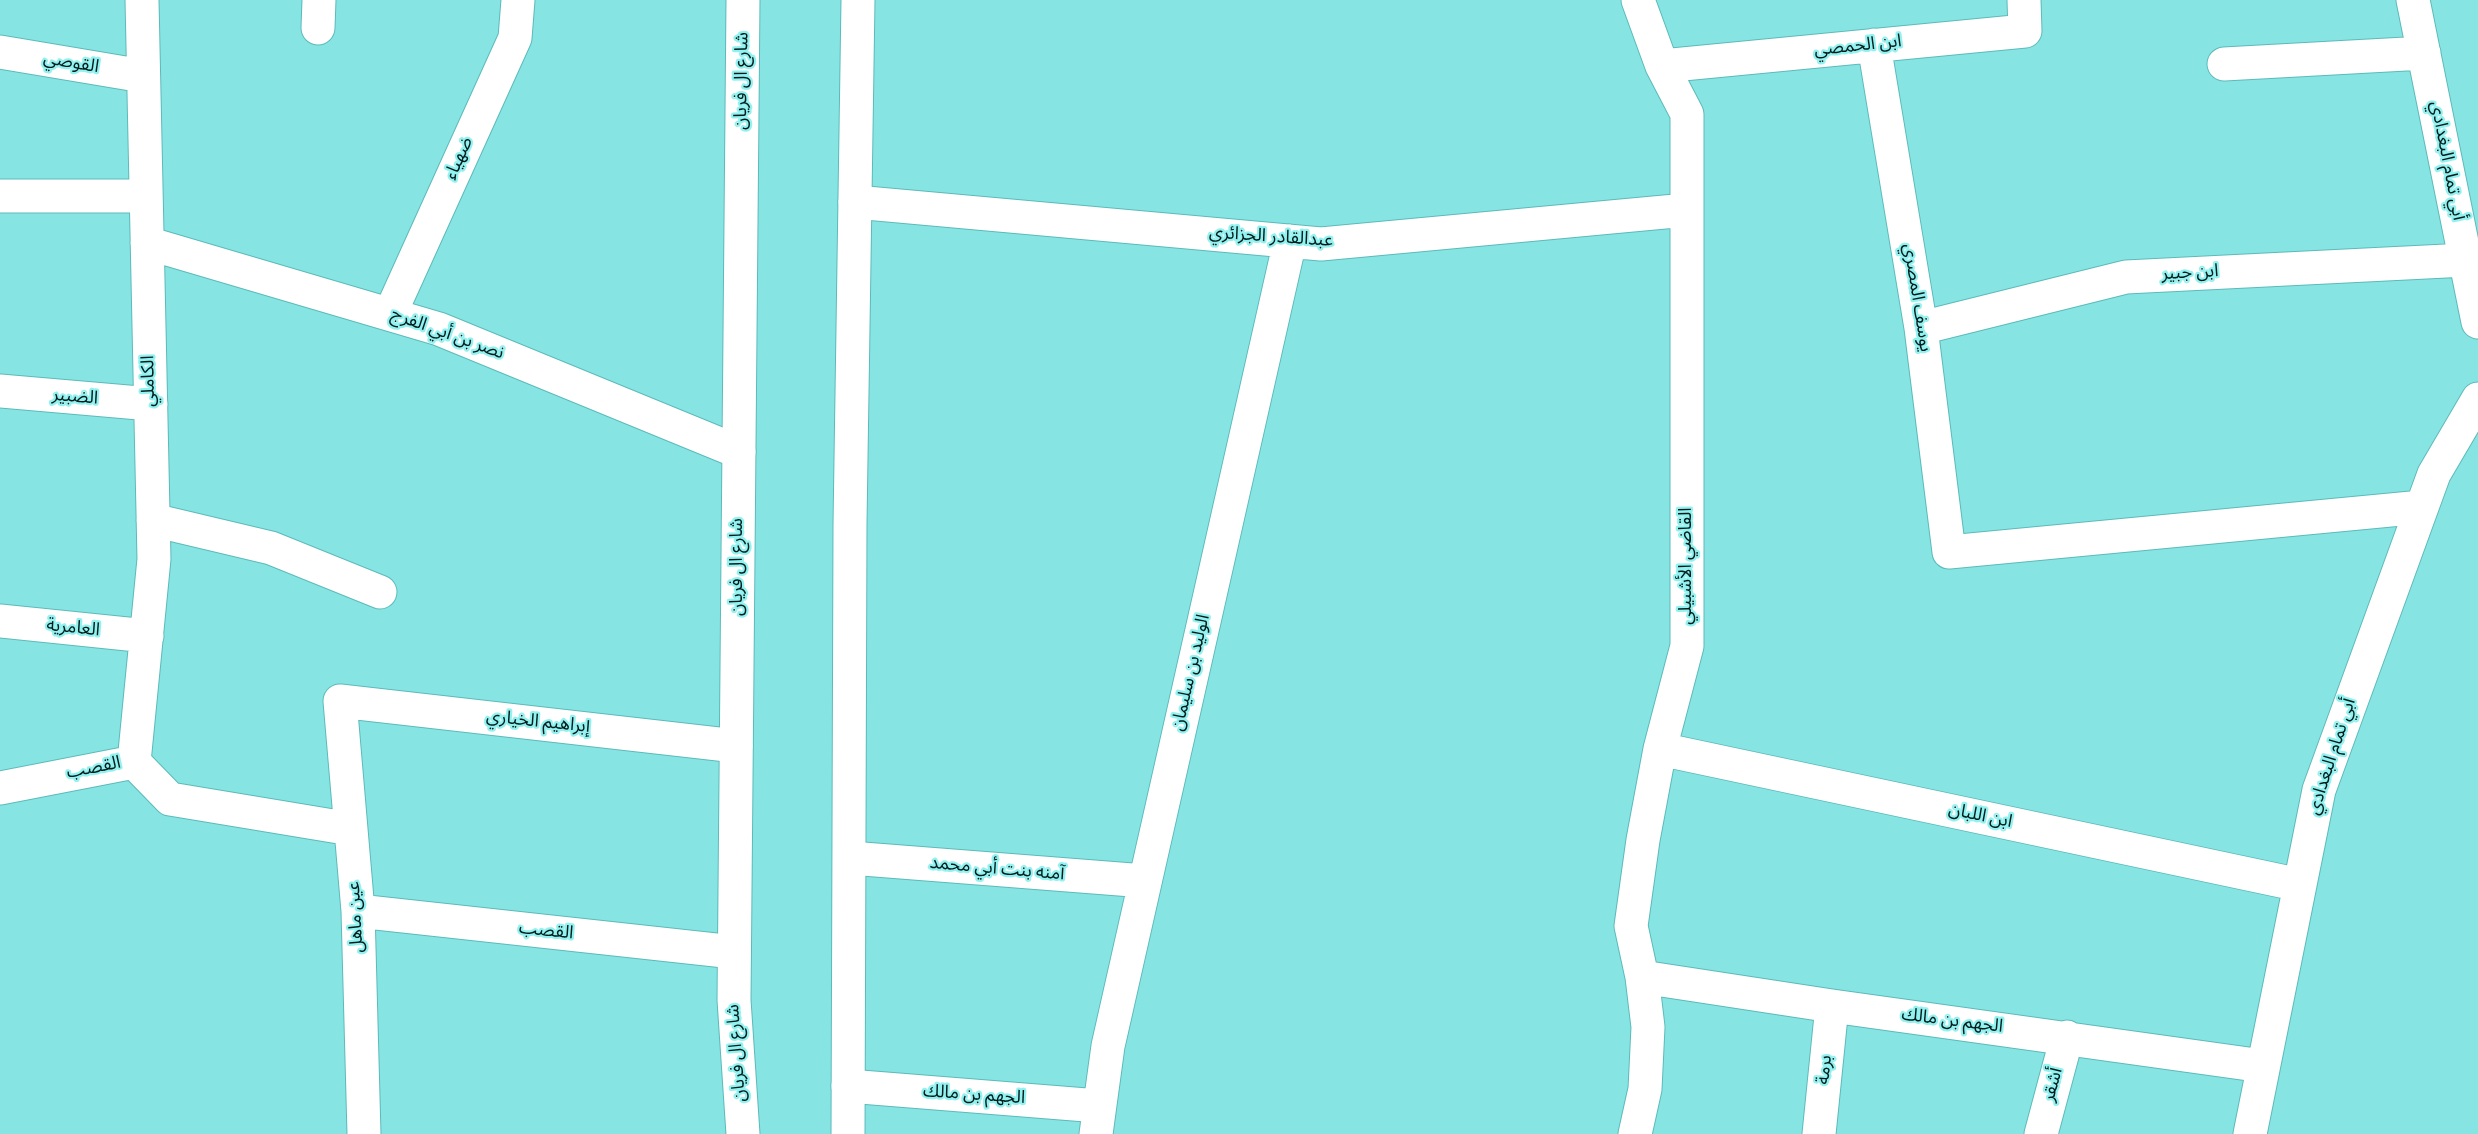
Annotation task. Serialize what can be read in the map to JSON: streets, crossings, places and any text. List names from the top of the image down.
{
  "streets": {
    "street": [
      "ابن الحمصي",
      "القوصي",
      "شارع ال فريان",
      "ضهياء",
      "أبي تمام البغدادي",
      "عبدالقادر الجزائري",
      "ابن جبير",
      "يوسف المصري",
      "نصر بن أبي الفرج",
      "الكاملي",
      "الضبير",
      "القاضي الأشبيلي",
      "العامرية",
      "الوليد بن سليمان",
      "إبراهيم الخياري",
      "القصب",
      "ابن اللبان",
      "آمنه بنت أبي محمد",
      "عين ماهل",
      "الجهم بن مالك",
      "برمة",
      "أشقر"
    ]
  },
  "crossings": [
    ["ابن الحمصي", "يوسف المصري"],
    ["ابن الحمصي", "القاضي الأشبيلي"],
    ["القوصي", "الكاملي"],
    ["شارع ال فريان", "نصر بن أبي الفرج"],
    ["شارع ال فريان", "إبراهيم الخياري"],
    ["شارع ال فريان", "القصب"],
    ["ضهياء", "نصر بن أبي الفرج"],
    ["أبي تمام البغدادي", "ابن جبير"],
    ["أبي تمام البغدادي", "يوسف المصري"],
    ["أبي تمام البغدادي", "ابن اللبان"],
    ["أبي تمام البغدادي", "الجهم بن مالك"],
    ["عبدالقادر الجزائري", "القاضي الأشبيلي"],
    ["عبدالقادر الجزائري", "الوليد بن سليمان"],
    ["ابن جبير", "يوسف المصري"],
    ["نصر بن أبي الفرج", "الكاملي"],
    ["الكاملي", "الضبير"],
    ["الكاملي", "العامرية"],
    ["الكاملي", "القصب"],
    ["القاضي الأشبيلي", "ابن اللبان"],
    ["القاضي الأشبيلي", "الجهم بن مالك"],
    ["الوليد بن سليمان", "آمنه بنت أبي محمد"],
    ["الوليد بن سليمان", "الجهم بن مالك"],
    ["إبراهيم الخياري", "عين ماهل"],
    ["القصب", "عين ماهل"],
    ["الجهم بن مالك", "برمة"],
    ["الجهم بن مالك", "أشقر"]
  ]
}
